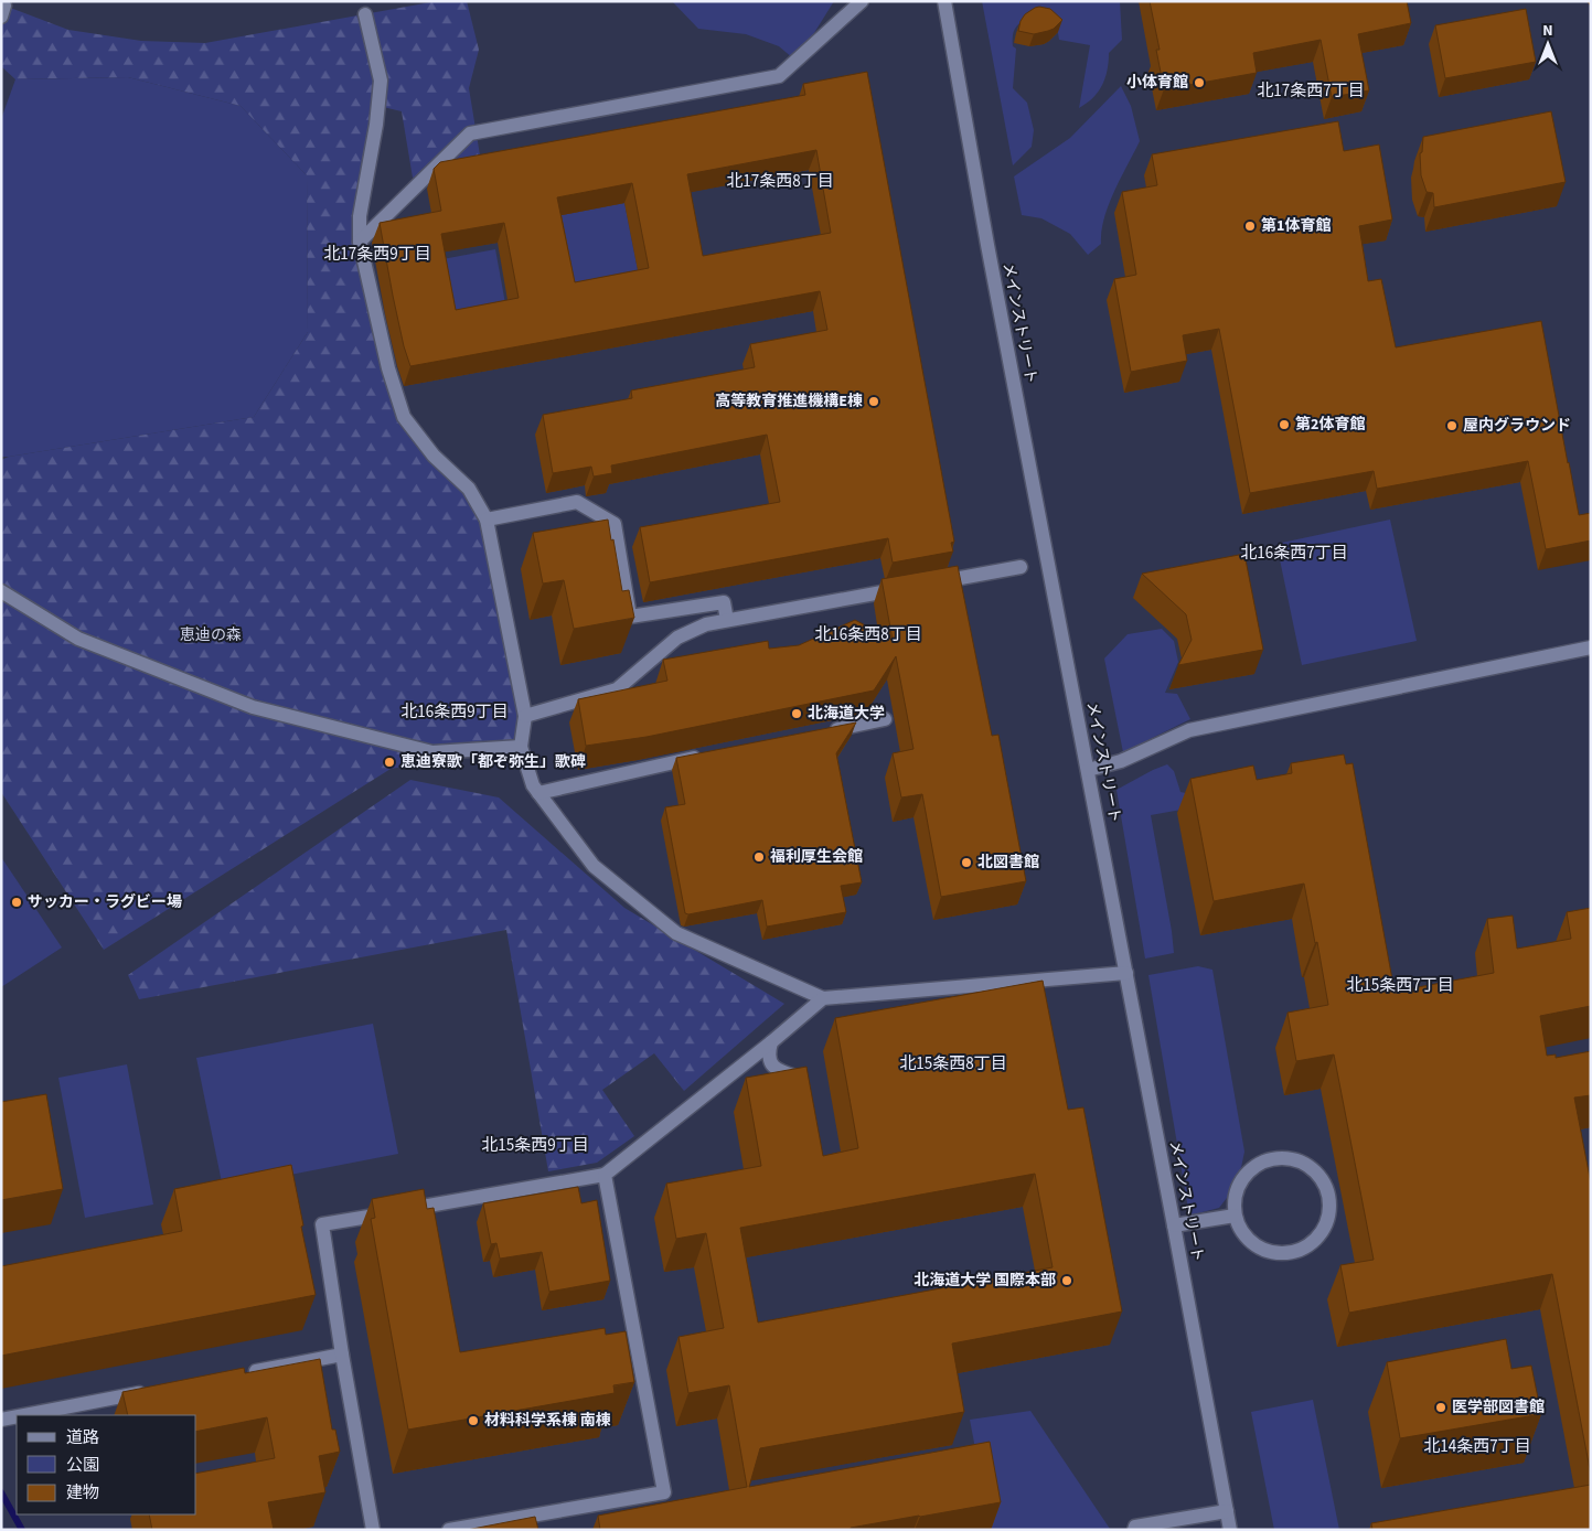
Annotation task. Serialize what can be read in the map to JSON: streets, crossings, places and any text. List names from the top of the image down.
{
  "streets": {
    "lane": ["メインストリート"]
  },
  "districts": [
    "北17条西7丁目",
    "北17条西8丁目",
    "北17条西9丁目",
    "北16条西7丁目",
    "北16条西8丁目",
    "北16条西9丁目",
    "北15条西7丁目",
    "北15条西8丁目",
    "北15条西9丁目",
    "北14条西7丁目"
  ],
  "parks": ["恵迪の森"],
  "places": [
    "小体育館",
    "第1体育館",
    "高等教育推進機構E棟",
    "第2体育館",
    "屋内グラウンド",
    "北海道大学",
    "恵迪寮歌「都ぞ弥生」歌碑",
    "福利厚生会館",
    "北図書館",
    "サッカー・ラグビー場",
    "北海道大学 国際本部",
    "医学部図書館",
    "材料科学系棟 南棟"
  ],
  "legend": ["道路", "公園", "建物"],
  "north": "top"
}
